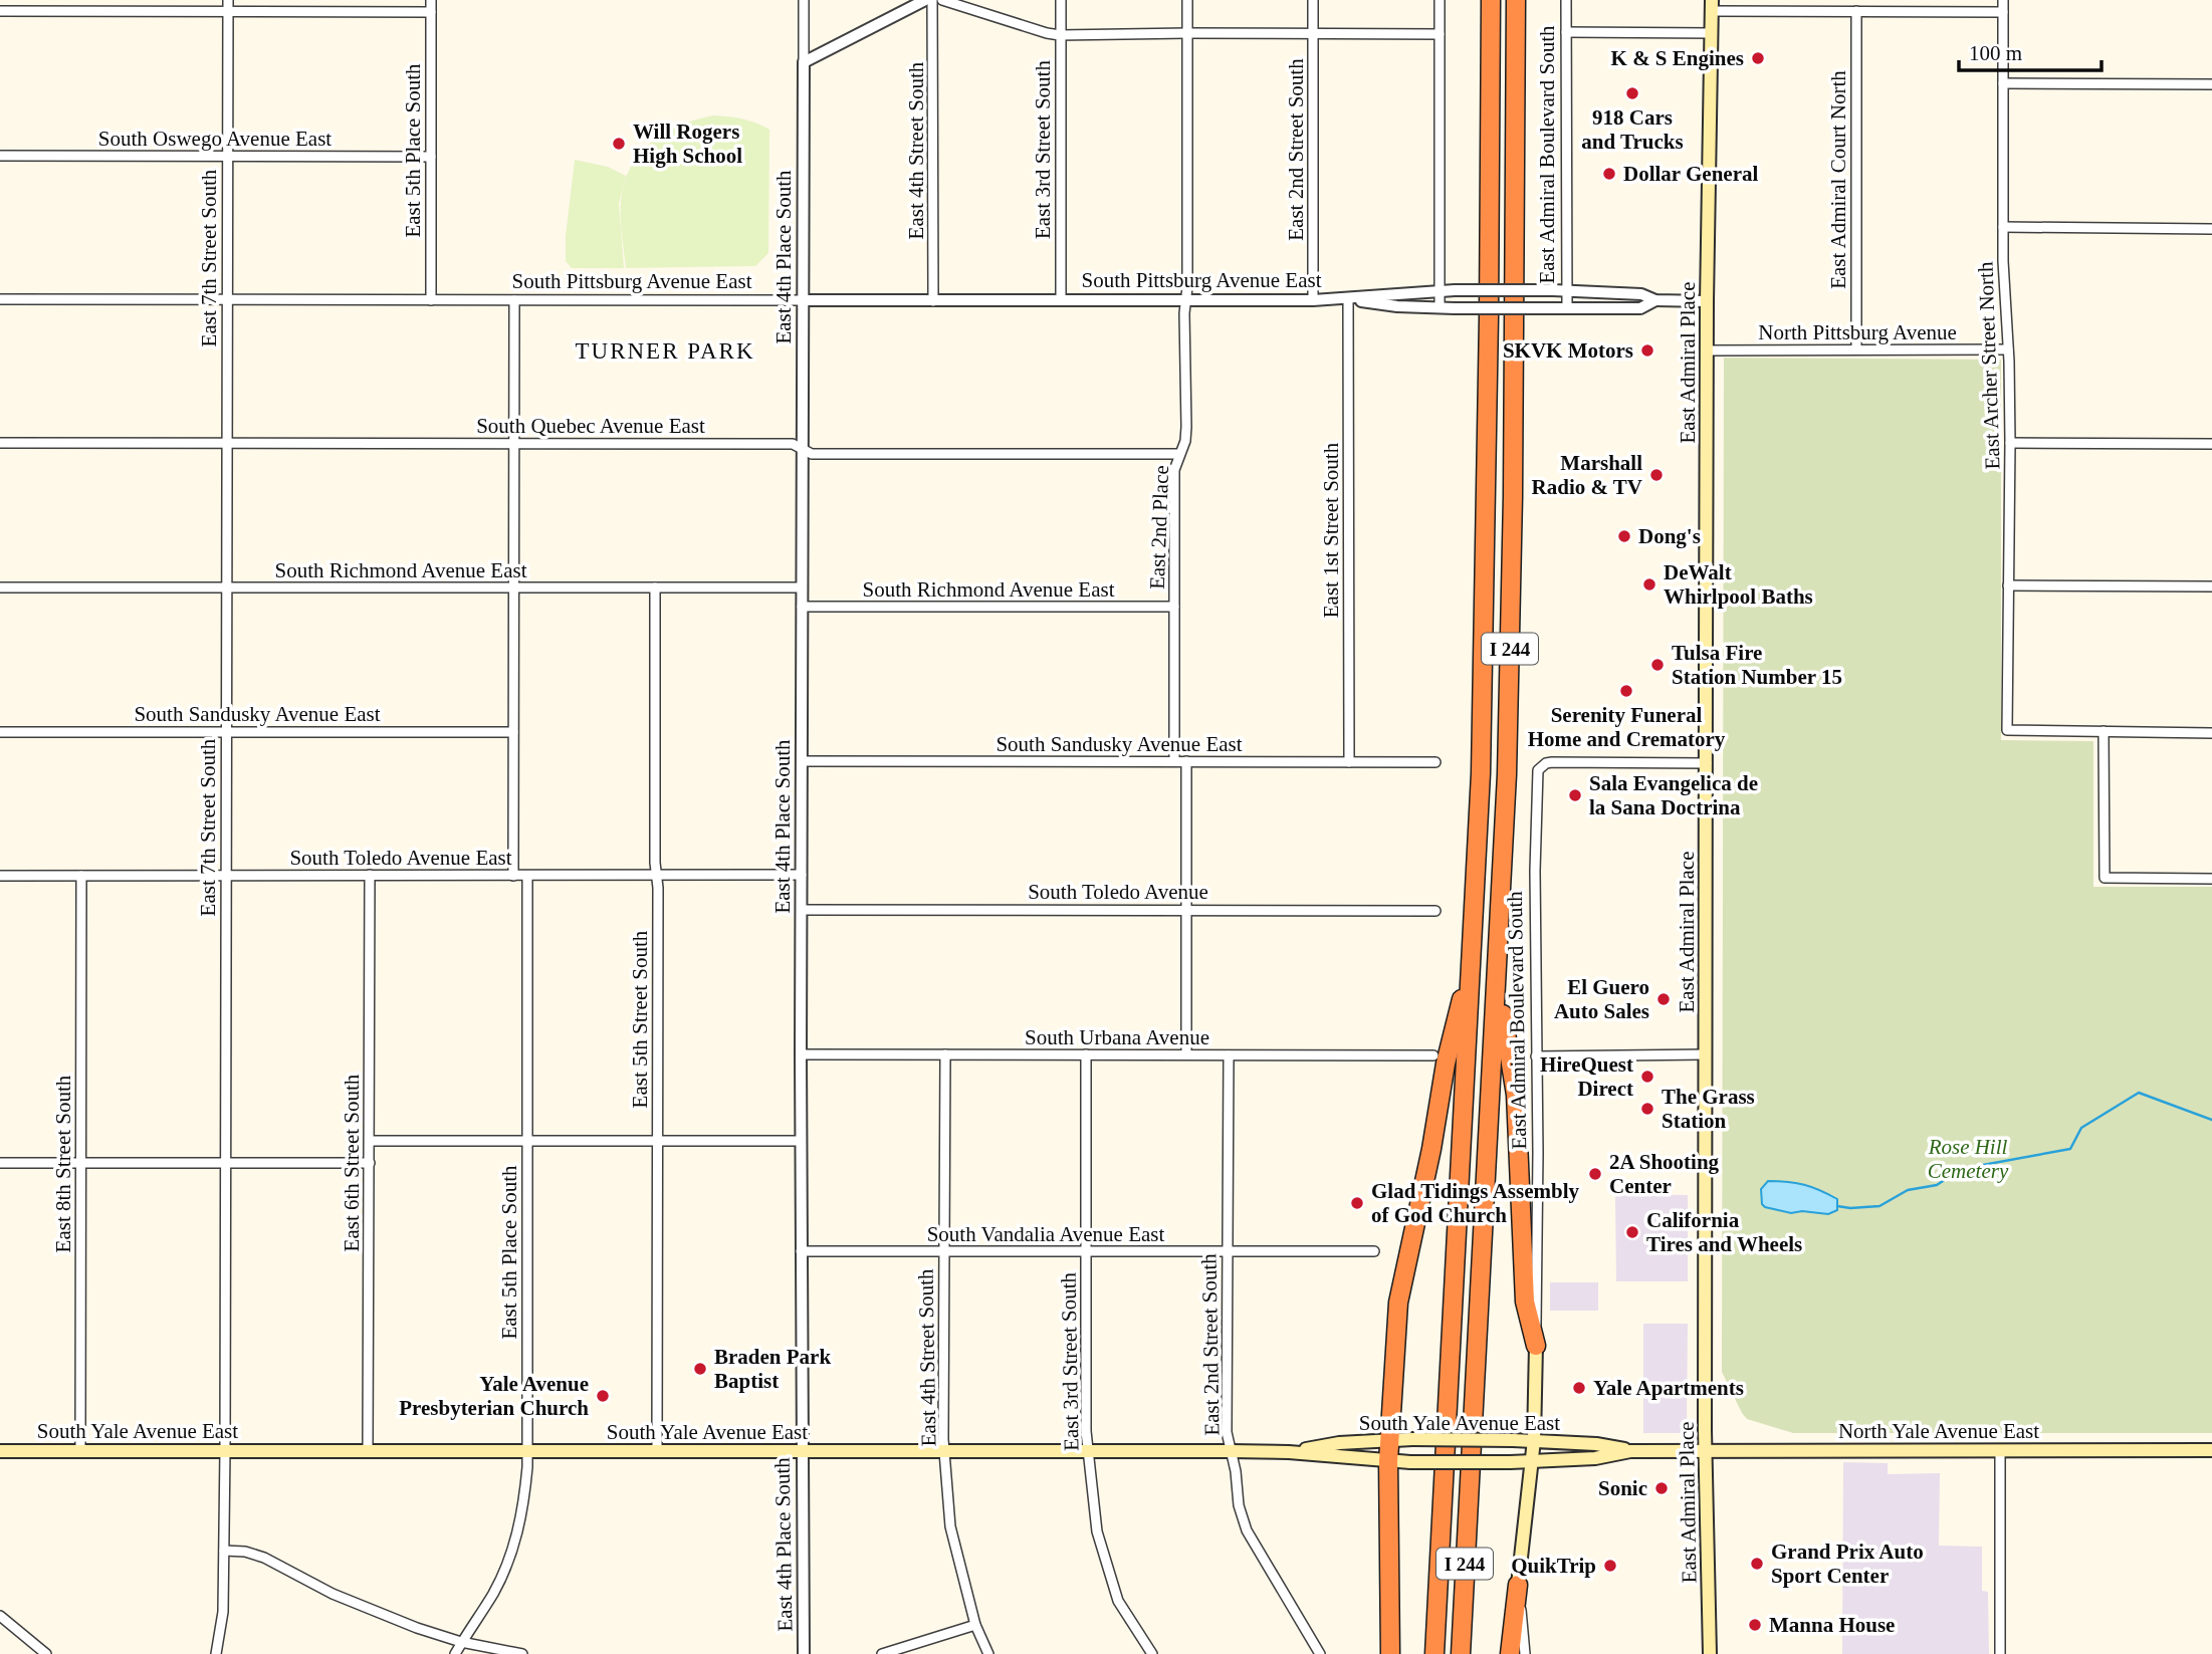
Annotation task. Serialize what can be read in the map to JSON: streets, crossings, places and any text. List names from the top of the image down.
{
  "streets": {
    "highway": ["I 244"],
    "main road": [
      "East Admiral Boulevard South",
      "East Admiral Place",
      "South Yale Avenue East",
      "North Yale Avenue East"
    ],
    "street": [
      "South Oswego Avenue East",
      "East 3rd Street South",
      "East 2nd Street South",
      "East 5th Place South",
      "East 4th Street South",
      "East Admiral Court North",
      "East 4th Place South",
      "East 7th Street South",
      "South Pittsburg Avenue East",
      "North Pittsburg Avenue",
      "East Archer Street North",
      "South Quebec Avenue East",
      "East 2nd Place",
      "East 1st Street South",
      "South Richmond Avenue East",
      "South Sandusky Avenue East",
      "South Toledo Avenue East",
      "South Toledo Avenue",
      "East 5th Street South",
      "South Urbana Avenue",
      "East 6th Street South",
      "East 8th Street South",
      "South Vandalia Avenue East"
    ]
  },
  "crossings": [
    ["South Oswego Avenue East", "East 5th Place South"],
    ["South Oswego Avenue East", "East 7th Street South"],
    ["East 3rd Street South", "South Pittsburg Avenue East"],
    ["East 3rd Street South", "South Urbana Avenue"],
    ["East 3rd Street South", "South Vandalia Avenue East"],
    ["East 3rd Street South", "South Yale Avenue East"],
    ["East 2nd Street South", "South Pittsburg Avenue East"],
    ["East 2nd Street South", "South Urbana Avenue"],
    ["East 2nd Street South", "South Vandalia Avenue East"],
    ["East 2nd Street South", "South Yale Avenue East"],
    ["East 5th Place South", "South Pittsburg Avenue East"],
    ["East 5th Place South", "South Toledo Avenue East"],
    ["East 5th Place South", "South Yale Avenue East"],
    ["East 4th Street South", "South Pittsburg Avenue East"],
    ["East 4th Street South", "South Urbana Avenue"],
    ["East 4th Street South", "South Vandalia Avenue East"],
    ["East 4th Street South", "South Yale Avenue East"],
    ["East Admiral Boulevard South", "South Pittsburg Avenue East"],
    ["East Admiral Boulevard South", "East Admiral Place"],
    ["East Admiral Boulevard South", "South Yale Avenue East"],
    ["East Admiral Court North", "North Pittsburg Avenue"],
    ["East 4th Place South", "South Pittsburg Avenue East"],
    ["East 4th Place South", "South Quebec Avenue East"],
    ["East 4th Place South", "South Richmond Avenue East"],
    ["East 4th Place South", "South Sandusky Avenue East"],
    ["East 4th Place South", "South Toledo Avenue East"],
    ["East 4th Place South", "South Toledo Avenue"],
    ["East 4th Place South", "South Urbana Avenue"],
    ["East 4th Place South", "South Vandalia Avenue East"],
    ["East 4th Place South", "South Yale Avenue East"],
    ["East 7th Street South", "South Pittsburg Avenue East"],
    ["East 7th Street South", "South Quebec Avenue East"],
    ["East 7th Street South", "South Richmond Avenue East"],
    ["East 7th Street South", "South Sandusky Avenue East"],
    ["East 7th Street South", "South Toledo Avenue East"],
    ["East 7th Street South", "South Yale Avenue East"],
    ["South Pittsburg Avenue East", "East Admiral Place"],
    ["South Pittsburg Avenue East", "East 2nd Place"],
    ["South Pittsburg Avenue East", "East 1st Street South"],
    ["North Pittsburg Avenue", "East Admiral Place"],
    ["North Pittsburg Avenue", "East Archer Street North"],
    ["East Admiral Place", "North Yale Avenue East"],
    ["South Quebec Avenue East", "East 2nd Place"],
    ["East 2nd Place", "South Richmond Avenue East"],
    ["East 2nd Place", "South Sandusky Avenue East"],
    ["East 1st Street South", "South Sandusky Avenue East"],
    ["South Richmond Avenue East", "East 5th Street South"],
    ["South Toledo Avenue East", "East 5th Street South"],
    ["South Toledo Avenue East", "East 6th Street South"],
    ["South Toledo Avenue East", "East 8th Street South"],
    ["East 5th Street South", "South Yale Avenue East"],
    ["East 6th Street South", "South Yale Avenue East"],
    ["East 8th Street South", "South Yale Avenue East"],
    ["South Yale Avenue East", "North Yale Avenue East"]
  ],
  "districts": ["TURNER PARK"],
  "parks": ["Rose Hill Cemetery"],
  "places": [
    "K & S Engines",
    "918 Cars and Trucks",
    "Will Rogers High School",
    "Dollar General",
    "SKVK Motors",
    "Marshall Radio & TV",
    "Dong's",
    "DeWalt Whirlpool Baths",
    "Tulsa Fire Station Number 15",
    "Serenity Funeral Home and Crematory",
    "Sala Evangelica de la Sana Doctrina",
    "El Guero Auto Sales",
    "HireQuest Direct",
    "The Grass Station",
    "2A Shooting Center",
    "Glad Tidings Assembly of God Church",
    "California Tires and Wheels",
    "Braden Park Baptist",
    "Yale Apartments",
    "Yale Avenue Presbyterian Church",
    "Sonic",
    "Grand Prix Auto Sport Center",
    "QuikTrip",
    "Manna House"
  ],
  "scale_bar": "100 m"
}
